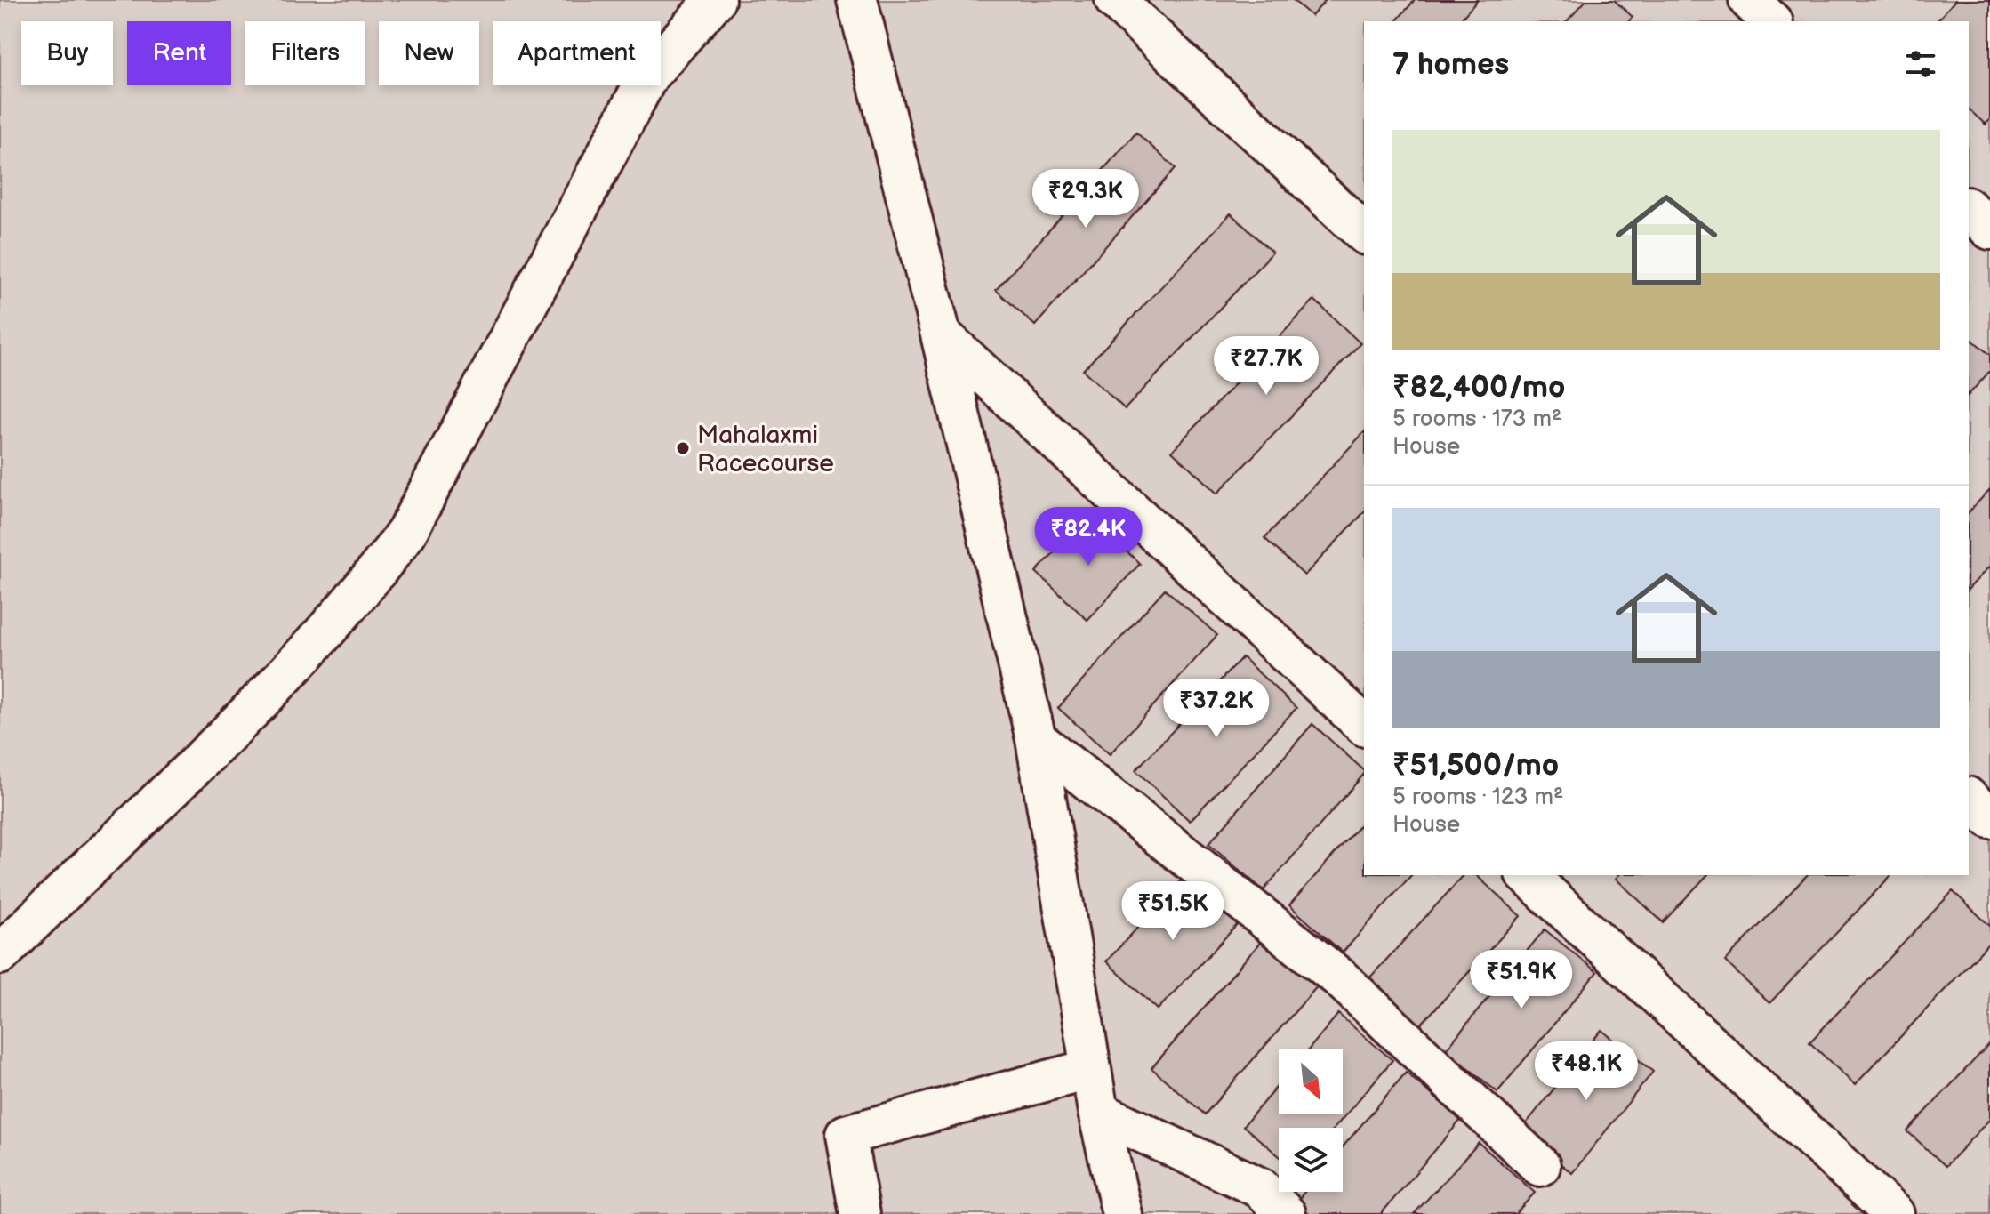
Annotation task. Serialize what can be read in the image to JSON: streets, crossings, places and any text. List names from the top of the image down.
{
  "places": ["Mahalaxmi Racecourse"],
  "north": "bottom right",
  "page": {
    "chip": [
      "Buy",
      "Rent",
      "Filters",
      "New",
      "Apartment"
    ],
    "heading": "7 homes",
    "list": [
      {
        "name": "₹82,400/mo",
        "note": "5 rooms · 173 m² · House"
      },
      {
        "name": "₹51,500/mo",
        "note": "5 rooms · 123 m² · House"
      }
    ],
    "price": [
      "₹29.3K",
      "₹27.7K",
      "₹82.4K",
      "₹37.2K",
      "₹51.5K",
      "₹51.9K",
      "₹48.1K"
    ]
  }
}
